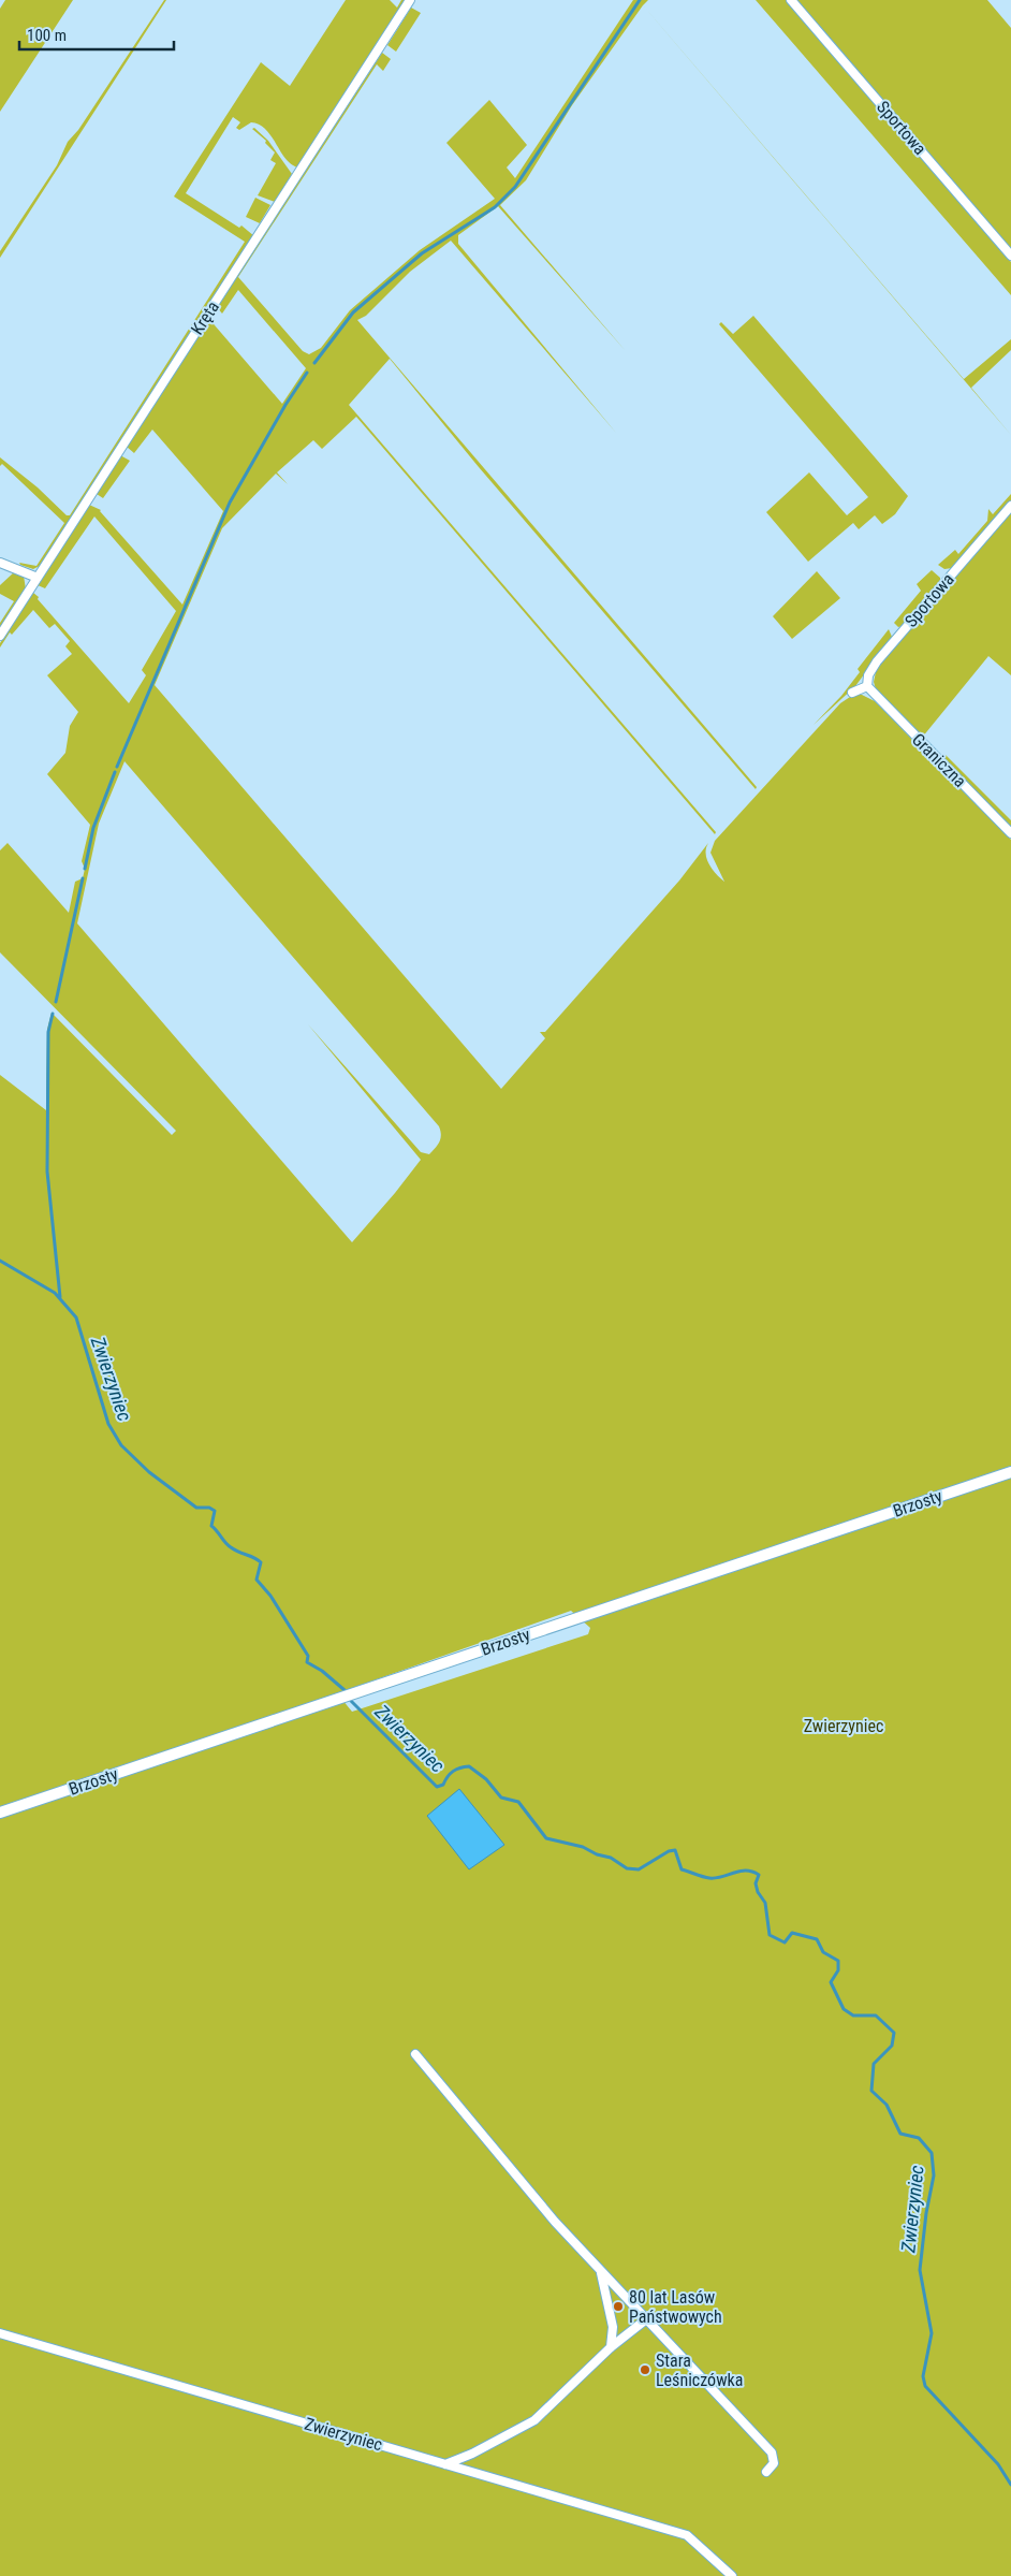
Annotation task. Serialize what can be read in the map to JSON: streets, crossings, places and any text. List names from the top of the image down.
{
  "streets": {
    "street": [
      "Sportowa",
      "Kręta",
      "Graniczna",
      "Brzosty",
      "Zwierzyniec"
    ]
  },
  "crossings": [
    ["Sportowa", "Graniczna"]
  ],
  "water": ["Zwierzyniec"],
  "parks": ["Zwierzyniec"],
  "places": ["80 lat Lasów Państwowych", "Stara Leśniczówka"],
  "scale_bar": "100 m"
}
